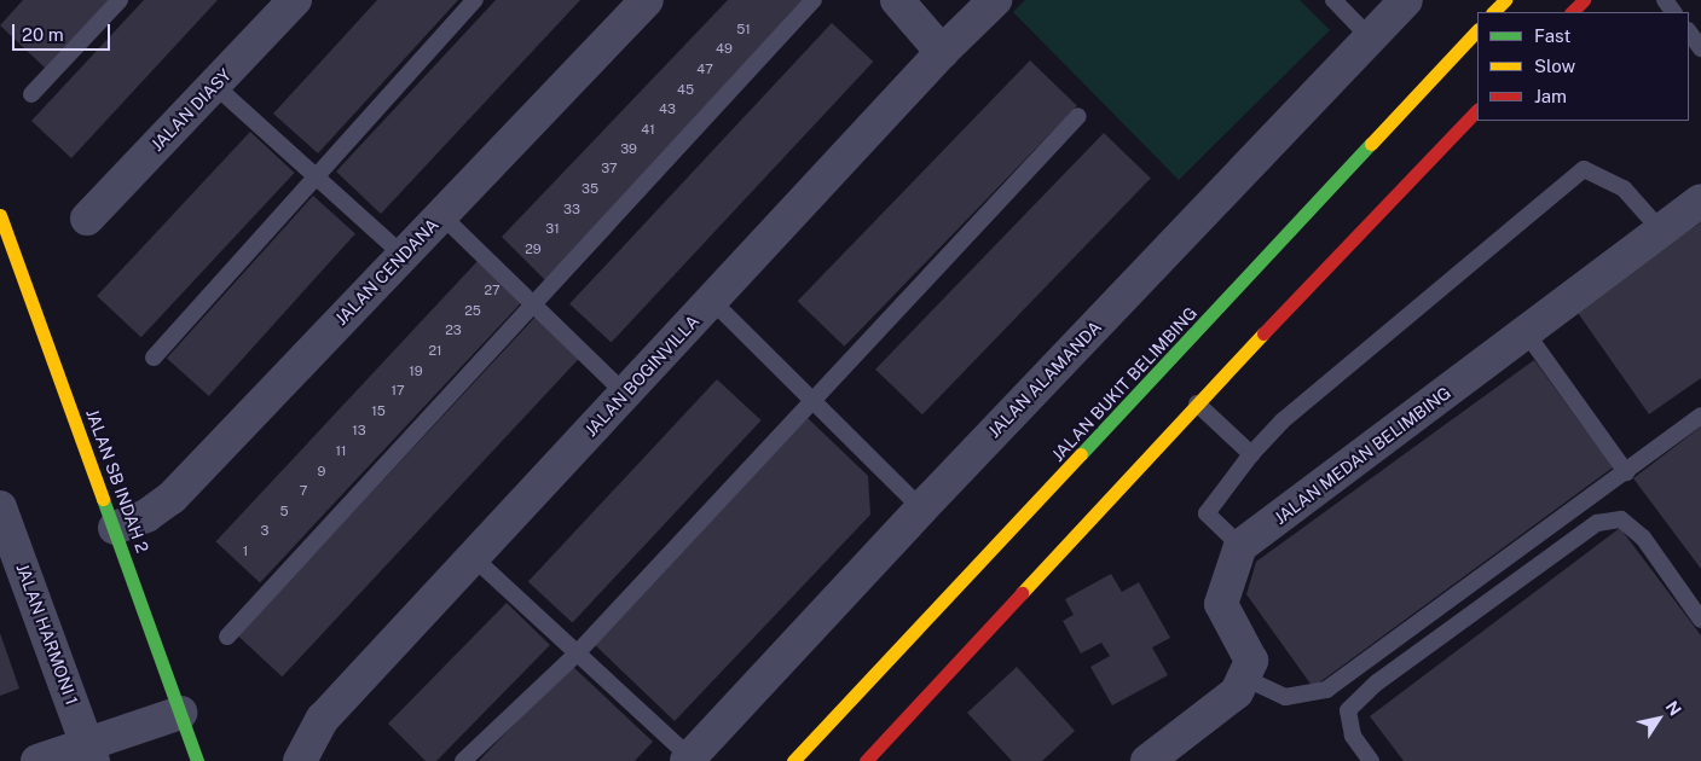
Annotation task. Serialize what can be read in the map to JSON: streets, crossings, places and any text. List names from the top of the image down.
{
  "streets": {
    "main road": ["JALAN BUKIT BELIMBING", "JALAN SB INDAH 2"],
    "street": [
      "JALAN DIASY",
      "JALAN CENDANA",
      "JALAN BOGINVILLA",
      "JALAN ALAMANDA",
      "JALAN MEDAN BELIMBING",
      "JALAN HARMONI 1"
    ]
  },
  "crossings": [
    ["JALAN CENDANA", "JALAN SB INDAH 2"]
  ],
  "house_numbers": [
    "51",
    "49",
    "47",
    "45",
    "43",
    "41",
    "39",
    "37",
    "35",
    "33",
    "31",
    "29",
    "27",
    "25",
    "23",
    "21",
    "19",
    "17",
    "15",
    "13",
    "11",
    "9",
    "7",
    "5",
    "3",
    "1"
  ],
  "legend": ["Fast", "Slow", "Jam"],
  "scale_bar": "20 m",
  "north": "top right"
}
